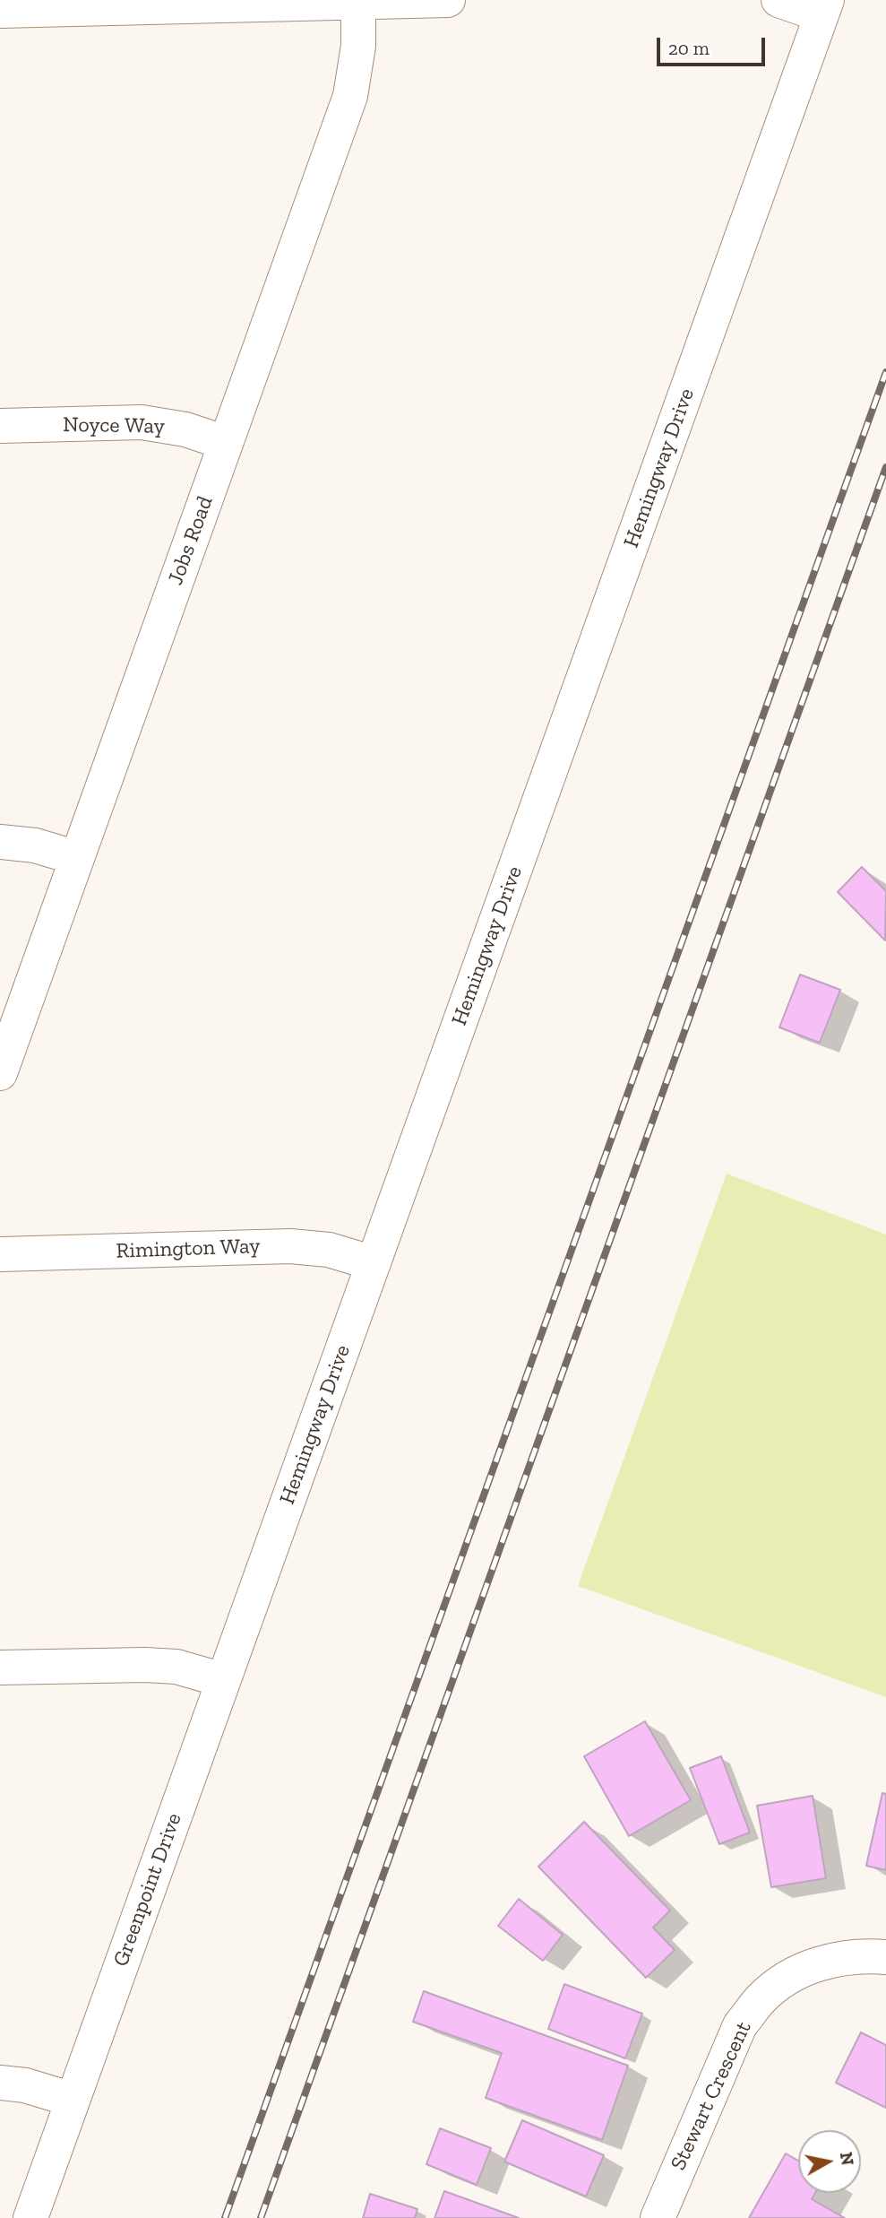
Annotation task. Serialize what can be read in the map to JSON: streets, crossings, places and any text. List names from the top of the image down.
{
  "streets": {
    "street": [
      "Noyce Way",
      "Hemingway Drive",
      "Jobs Road",
      "Rimington Way",
      "Greenpoint Drive",
      "Stewart Crescent"
    ]
  },
  "crossings": [
    ["Noyce Way", "Jobs Road"],
    ["Hemingway Drive", "Rimington Way"],
    ["Hemingway Drive", "Greenpoint Drive"]
  ],
  "scale_bar": "20 m",
  "north": "right"
}
